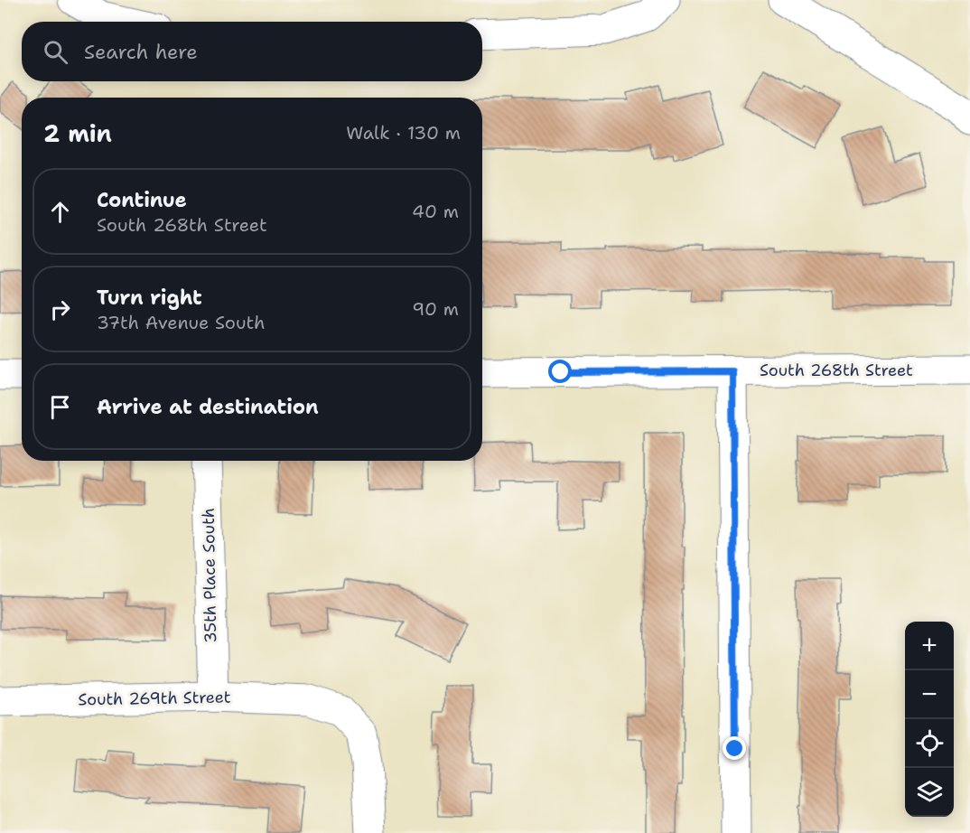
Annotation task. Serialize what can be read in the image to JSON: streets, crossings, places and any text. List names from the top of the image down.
{
  "streets": {
    "street": ["South 268th Street", "35th Place South", "South 269th Street"]
  },
  "crossings": [
    ["35th Place South", "South 269th Street"]
  ],
  "page": {
    "search": "Search here",
    "heading": ["2 min", "Walk · 130 m"],
    "list": [
      ["Continue", "South 268th Street", "40 m"],
      ["Turn right", "37th Avenue South", "90 m"],
      "Arrive at destination"
    ],
    "map_buttons": ["+", "−"]
  }
}
